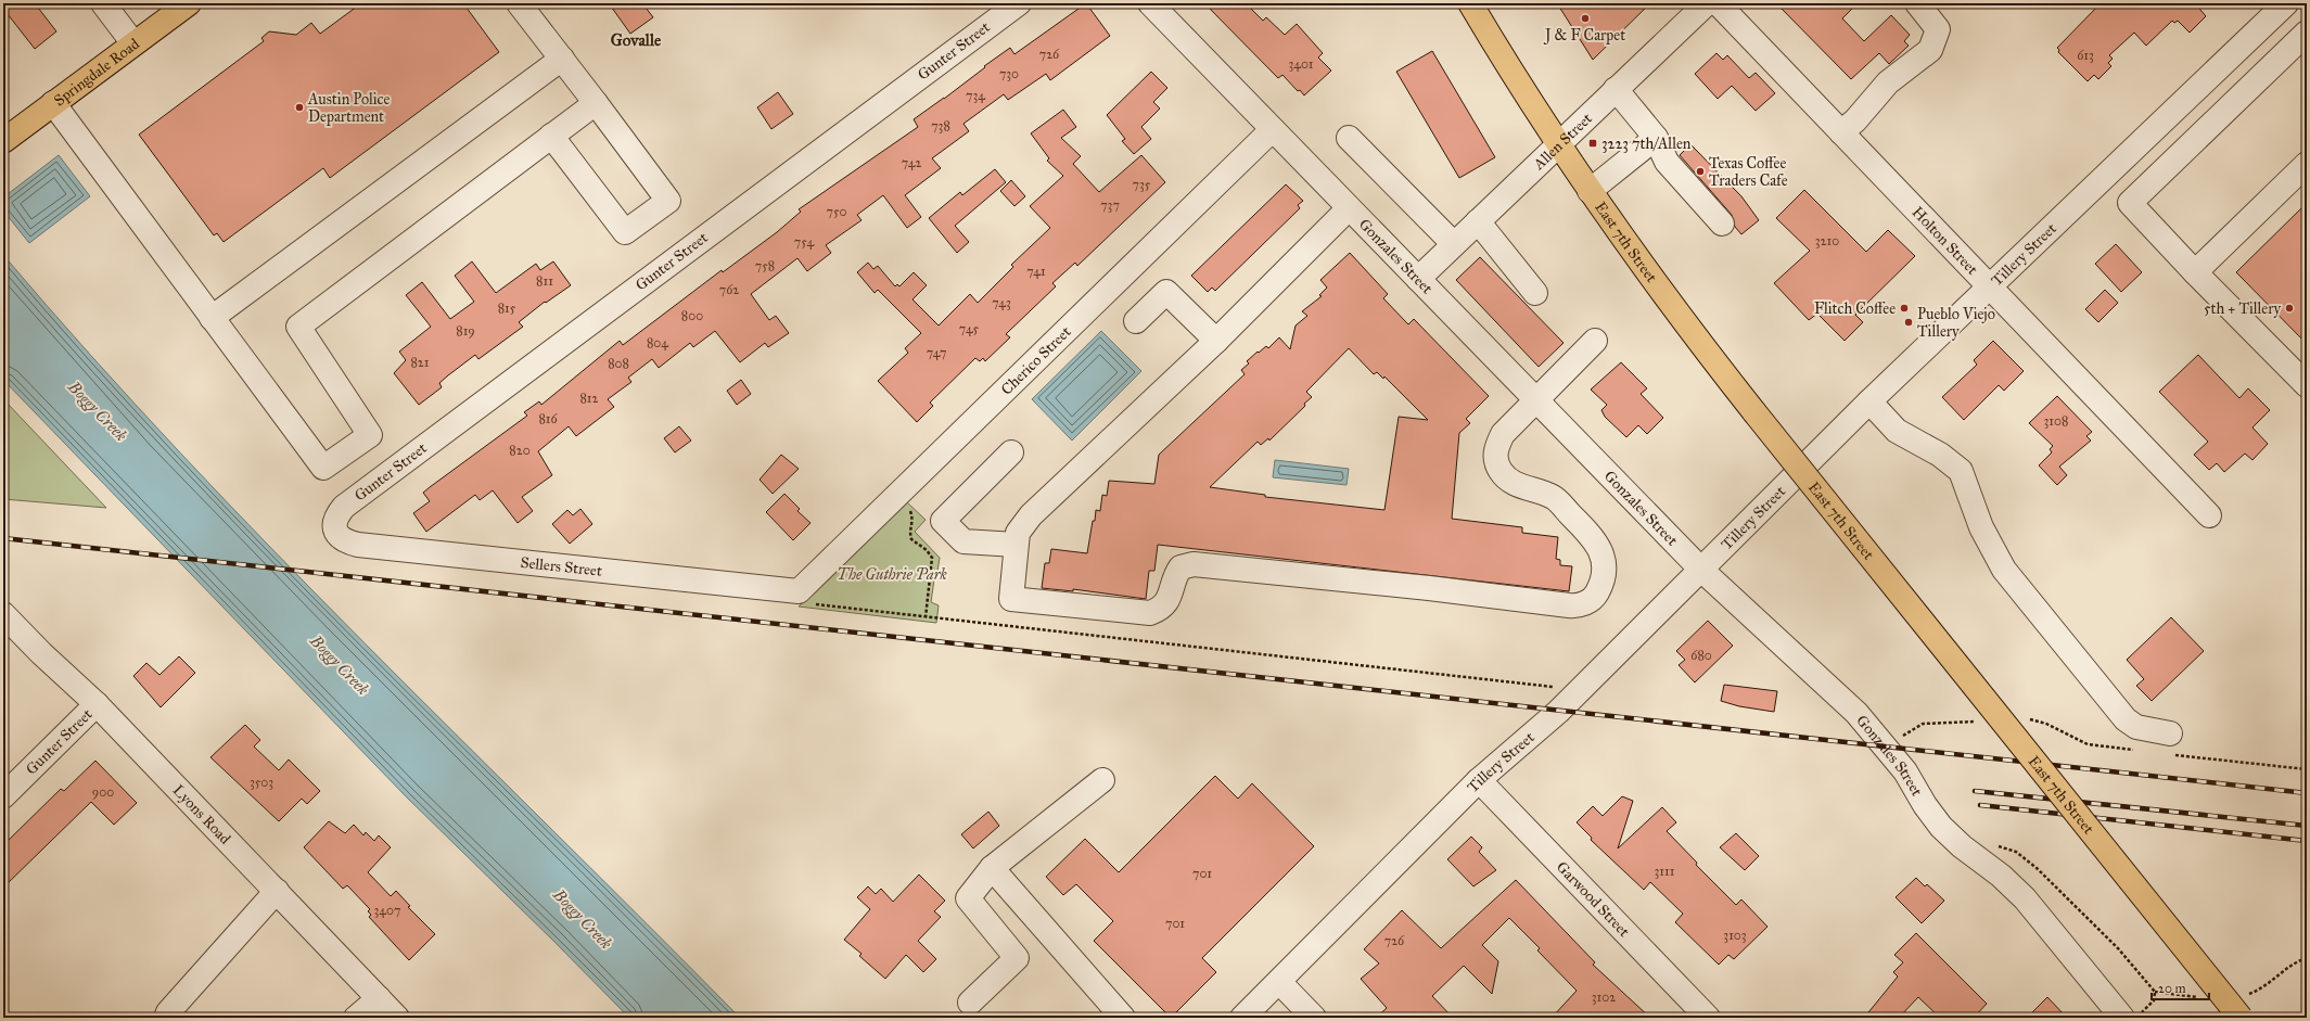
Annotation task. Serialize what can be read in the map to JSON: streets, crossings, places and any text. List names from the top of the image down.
{
  "streets": {
    "main road": ["Springdale Road", "East 7th Street"],
    "street": [
      "Gunter Street",
      "Allen Street",
      "Holton Street",
      "Tillery Street",
      "Gonzales Street",
      "Cherico Street",
      "Sellers Street",
      "Lyons Road",
      "Garwood Street"
    ]
  },
  "crossings": [
    ["Gunter Street", "Sellers Street"],
    ["Gunter Street", "Lyons Road"],
    ["Allen Street", "East 7th Street"],
    ["Allen Street", "Gonzales Street"],
    ["Holton Street", "Tillery Street"],
    ["Tillery Street", "Gonzales Street"],
    ["Tillery Street", "Garwood Street"],
    ["Gonzales Street", "Cherico Street"],
    ["Cherico Street", "Sellers Street"]
  ],
  "districts": ["Govalle"],
  "water": ["Boggy Creek"],
  "parks": ["The Guthrie Park"],
  "places": {
    "other": [
      "J & F Carpet",
      "Austin Police Department",
      "Texas Coffee Traders Cafe",
      "Flitch Coffee",
      "5th + Tillery",
      "Pueblo Viejo Tillery"
    ],
    "transit": ["3223 7th/Allen"]
  },
  "house_numbers": [
    "726",
    "613",
    "3401",
    "730",
    "734",
    "738",
    "742",
    "735",
    "737",
    "750",
    "3210",
    "754",
    "758",
    "741",
    "811",
    "762",
    "743",
    "815",
    "800",
    "745",
    "819",
    "804",
    "747",
    "821",
    "808",
    "812",
    "816",
    "3108",
    "820",
    "680",
    "3503",
    "900",
    "3111",
    "701",
    "3407",
    "701",
    "3103",
    "726",
    "3102"
  ],
  "scale_bar": "20 m"
}
